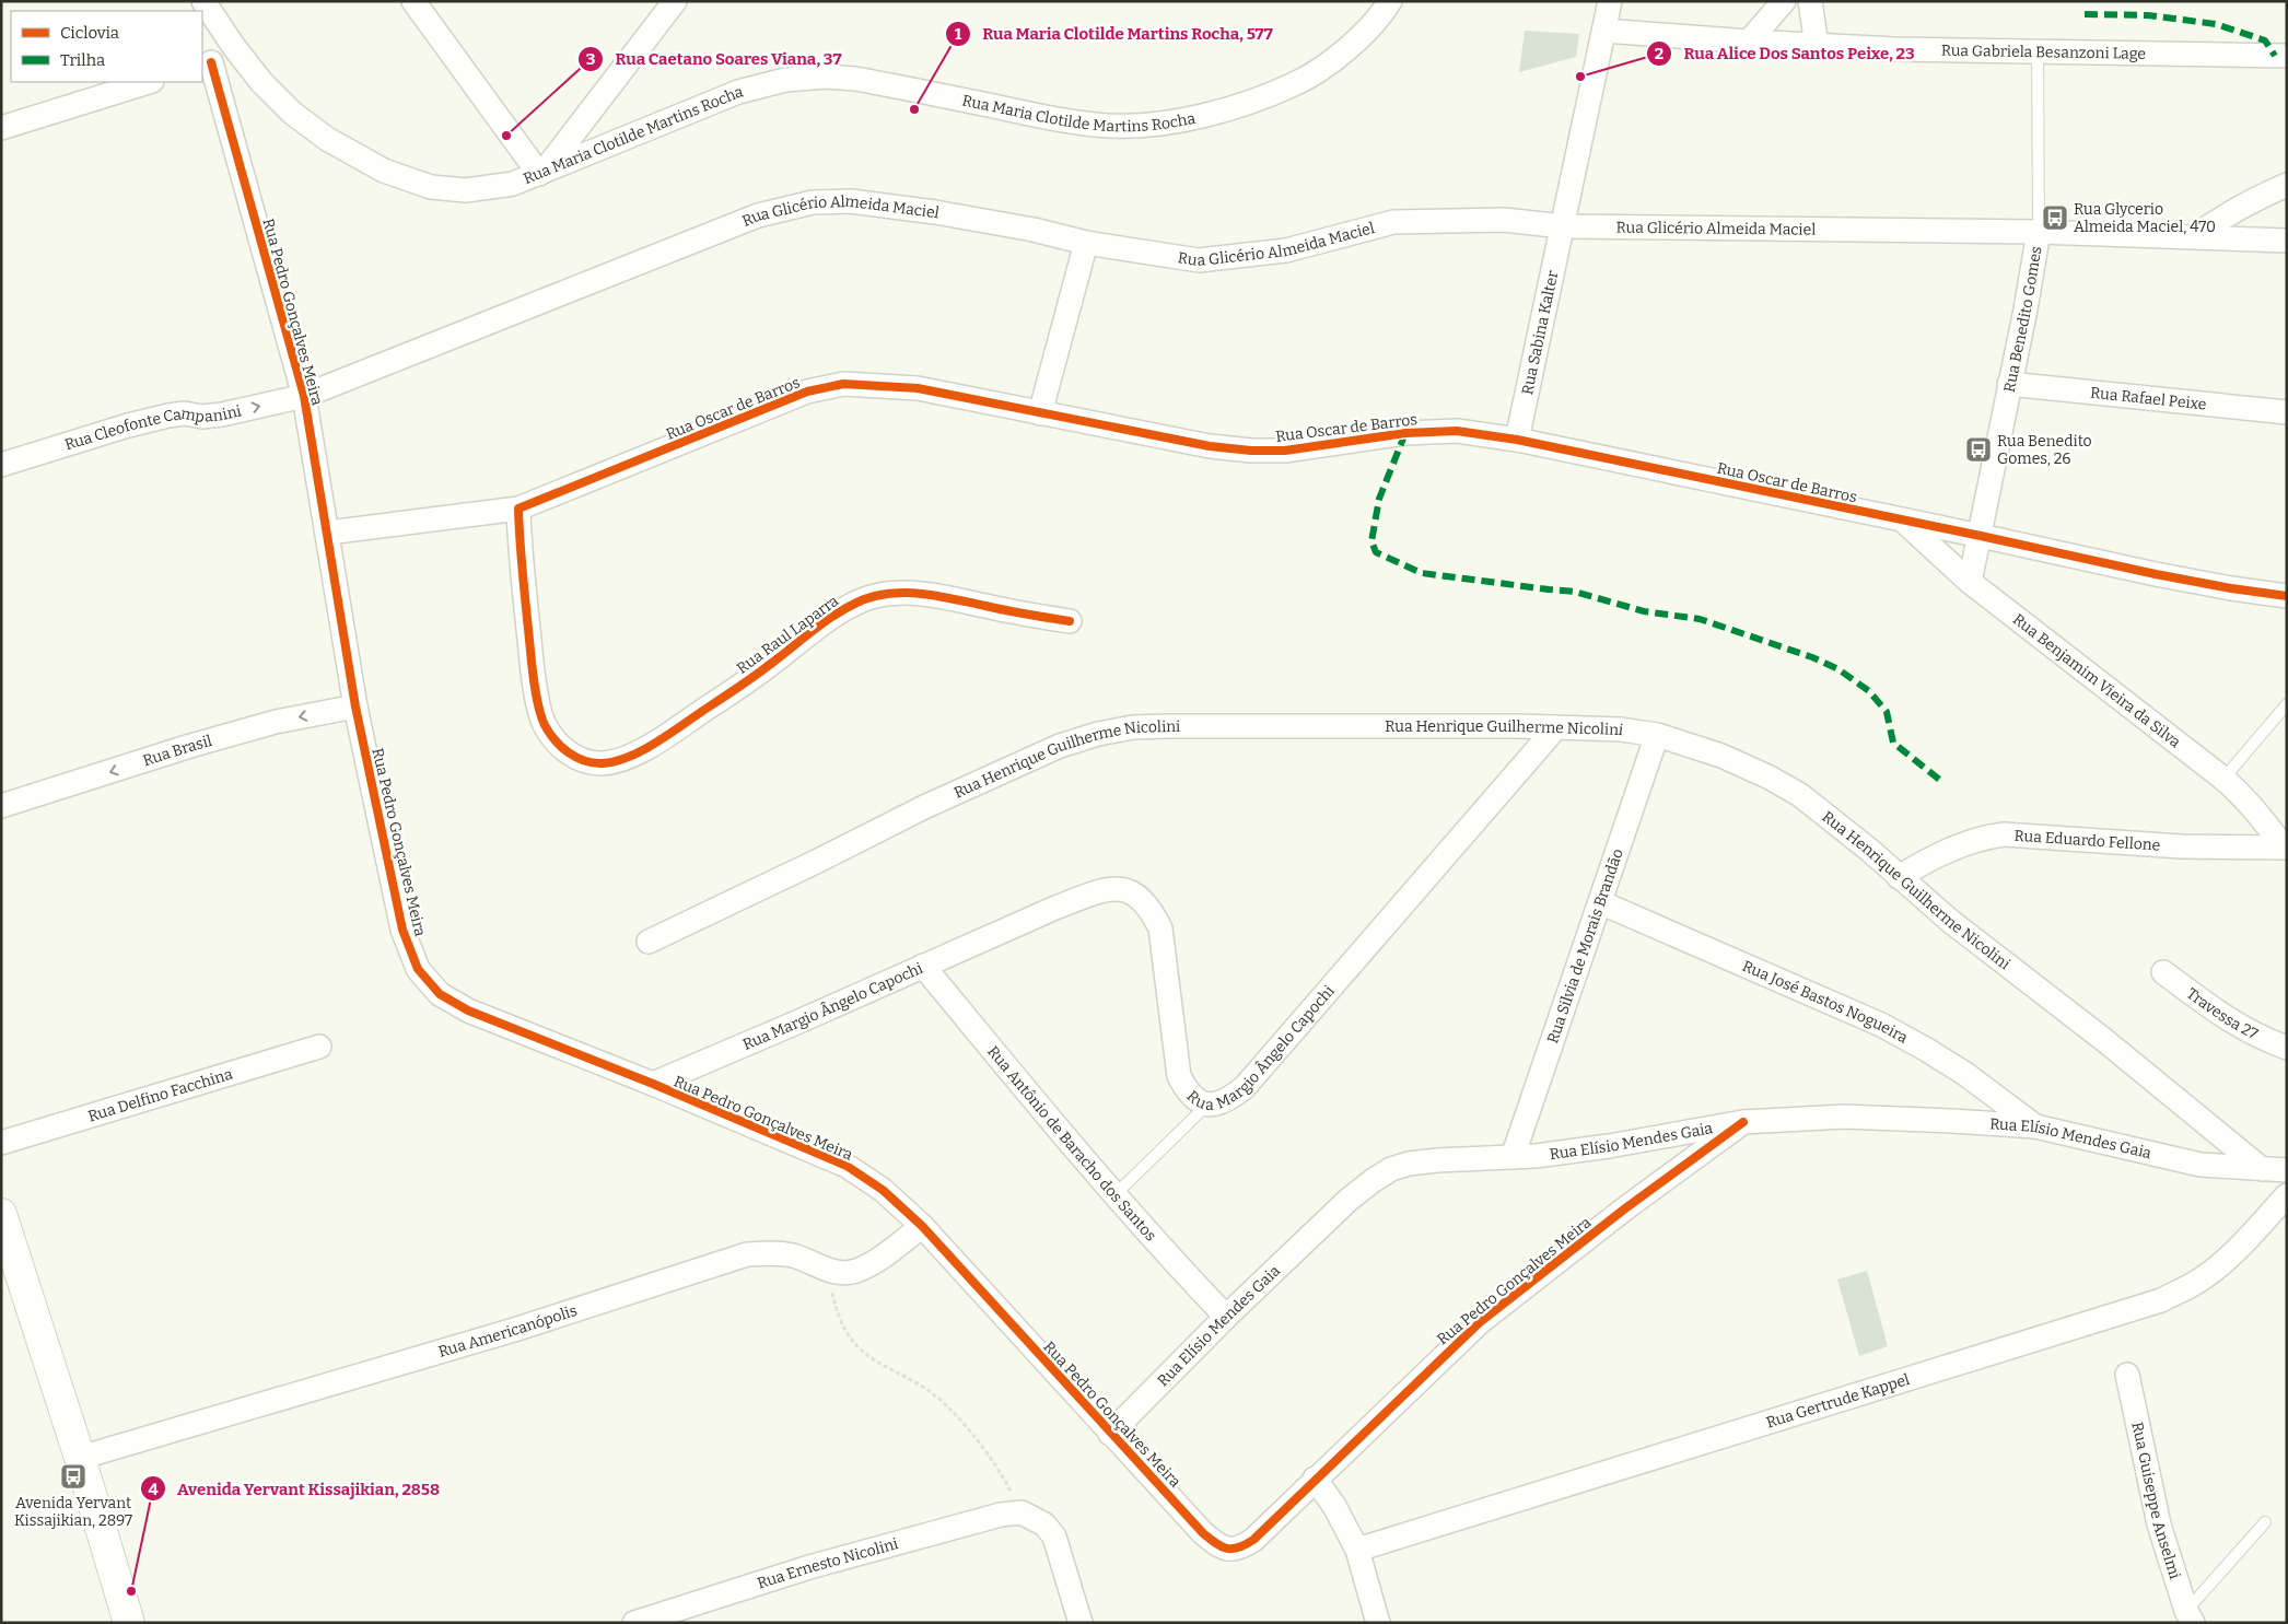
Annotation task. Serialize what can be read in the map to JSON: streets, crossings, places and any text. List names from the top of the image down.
{
  "streets": {
    "street": [
      "Rua Gabriela Besanzoni Lage",
      "Rua Maria Clotilde Martins Rocha",
      "Rua Glicério Almeida Maciel",
      "Rua Pedro Gonçalves Meira",
      "Rua Benedito Gomes",
      "Rua Sabina Kalter",
      "Rua Rafael Peixe",
      "Rua Oscar de Barros",
      "Rua Cleofonte Campanini",
      "Rua Raul Laparra",
      "Rua Benjamim Vieira da Silva",
      "Rua Henrique Guilherme Nicolini",
      "Rua Brasil",
      "Rua Eduardo Fellone",
      "Rua Silvia de Morais Brandão",
      "Rua José Bastos Nogueira",
      "Rua Margio Ângelo Capochi",
      "Travessa 27",
      "Rua Delfino Facchina",
      "Rua Elísio Mendes Gaia",
      "Rua Antônio de Baracho dos Santos",
      "Rua Americanópolis",
      "Rua Gertrude Kappel",
      "Rua Guiseppe Anselmi",
      "Rua Ernesto Nicolini"
    ]
  },
  "crossings": [
    ["Rua Gabriela Besanzoni Lage", "Rua Benedito Gomes"],
    ["Rua Gabriela Besanzoni Lage", "Rua Sabina Kalter"],
    ["Rua Glicério Almeida Maciel", "Rua Pedro Gonçalves Meira"],
    ["Rua Glicério Almeida Maciel", "Rua Benedito Gomes"],
    ["Rua Glicério Almeida Maciel", "Rua Sabina Kalter"],
    ["Rua Glicério Almeida Maciel", "Rua Cleofonte Campanini"],
    ["Rua Pedro Gonçalves Meira", "Rua Oscar de Barros"],
    ["Rua Pedro Gonçalves Meira", "Rua Cleofonte Campanini"],
    ["Rua Pedro Gonçalves Meira", "Rua Brasil"],
    ["Rua Pedro Gonçalves Meira", "Rua Margio Ângelo Capochi"],
    ["Rua Pedro Gonçalves Meira", "Rua Elísio Mendes Gaia"],
    ["Rua Pedro Gonçalves Meira", "Rua Americanópolis"],
    ["Rua Benedito Gomes", "Rua Rafael Peixe"],
    ["Rua Benedito Gomes", "Rua Oscar de Barros"],
    ["Rua Benedito Gomes", "Rua Benjamim Vieira da Silva"],
    ["Rua Sabina Kalter", "Rua Oscar de Barros"],
    ["Rua Oscar de Barros", "Rua Raul Laparra"],
    ["Rua Oscar de Barros", "Rua Benjamim Vieira da Silva"],
    ["Rua Benjamim Vieira da Silva", "Rua Eduardo Fellone"],
    ["Rua Henrique Guilherme Nicolini", "Rua Eduardo Fellone"],
    ["Rua Henrique Guilherme Nicolini", "Rua Silvia de Morais Brandão"],
    ["Rua Henrique Guilherme Nicolini", "Rua Margio Ângelo Capochi"],
    ["Rua Henrique Guilherme Nicolini", "Rua Elísio Mendes Gaia"],
    ["Rua Silvia de Morais Brandão", "Rua José Bastos Nogueira"],
    ["Rua Silvia de Morais Brandão", "Rua Elísio Mendes Gaia"],
    ["Rua José Bastos Nogueira", "Rua Elísio Mendes Gaia"],
    ["Rua Margio Ângelo Capochi", "Rua Antônio de Baracho dos Santos"],
    ["Rua Elísio Mendes Gaia", "Rua Antônio de Baracho dos Santos"]
  ],
  "one_way": ["Rua Cleofonte Campanini", "Rua Brasil"],
  "places": {
    "other": [
      "Rua Alice Dos Santos Peixe, 23",
      "Rua Maria Clotilde Martins Rocha, 577",
      "Rua Caetano Soares Viana, 37",
      "Avenida Yervant Kissajikian, 2858"
    ],
    "bus stop": ["Rua Glycerio Almeida Maciel, 470", "Rua Benedito Gomes, 26", "Avenida Yervant Kissajikian, 2897"]
  },
  "legend": ["Ciclovia", "Trilha"]
}
